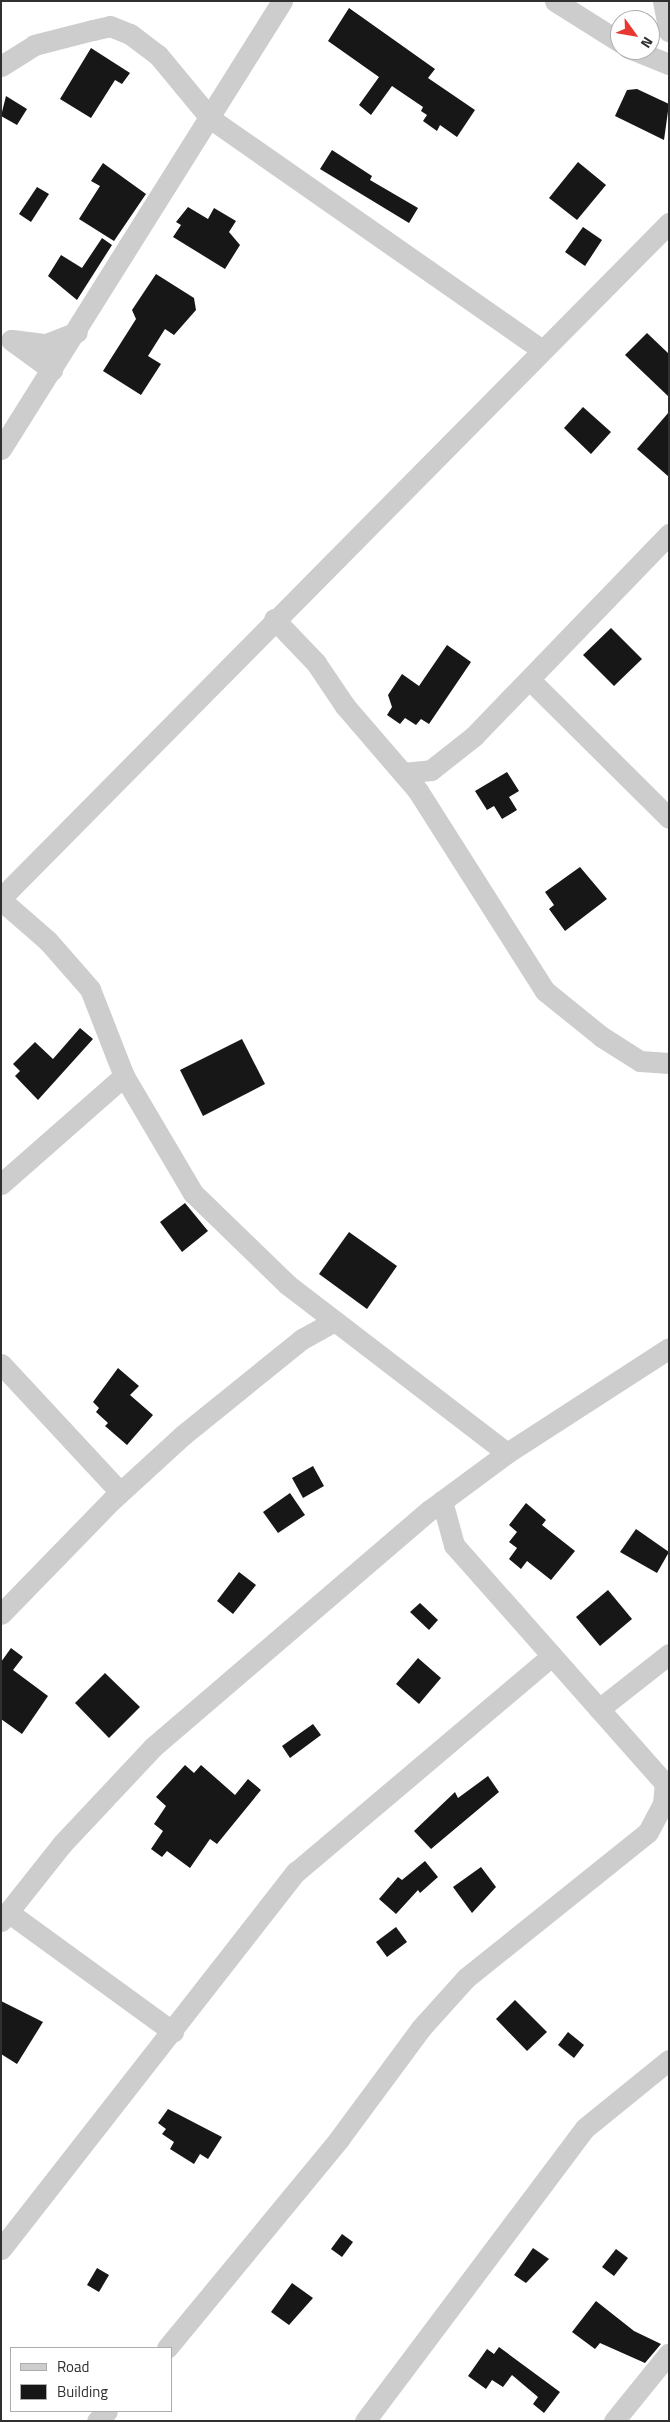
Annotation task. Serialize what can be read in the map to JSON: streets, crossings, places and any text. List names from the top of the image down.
{
  "legend": ["Road", "Building"],
  "north": "bottom right"
}
